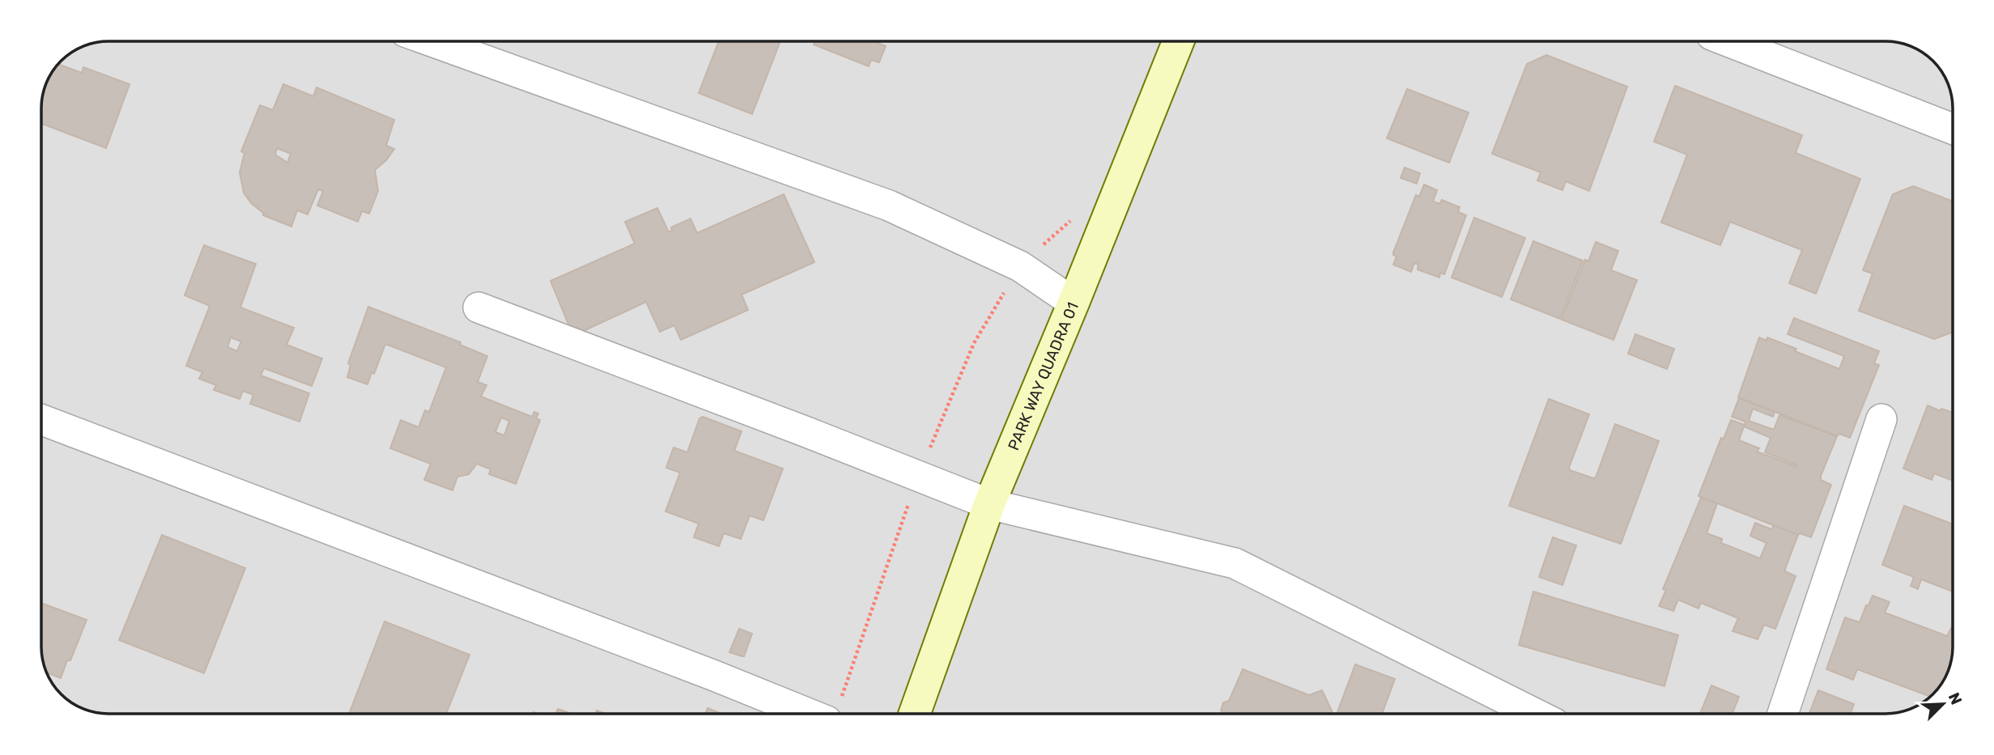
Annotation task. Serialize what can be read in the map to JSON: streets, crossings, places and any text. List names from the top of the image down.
{
  "streets": {
    "street": ["PARK WAY QUADRA 01"]
  },
  "north": "top right"
}
